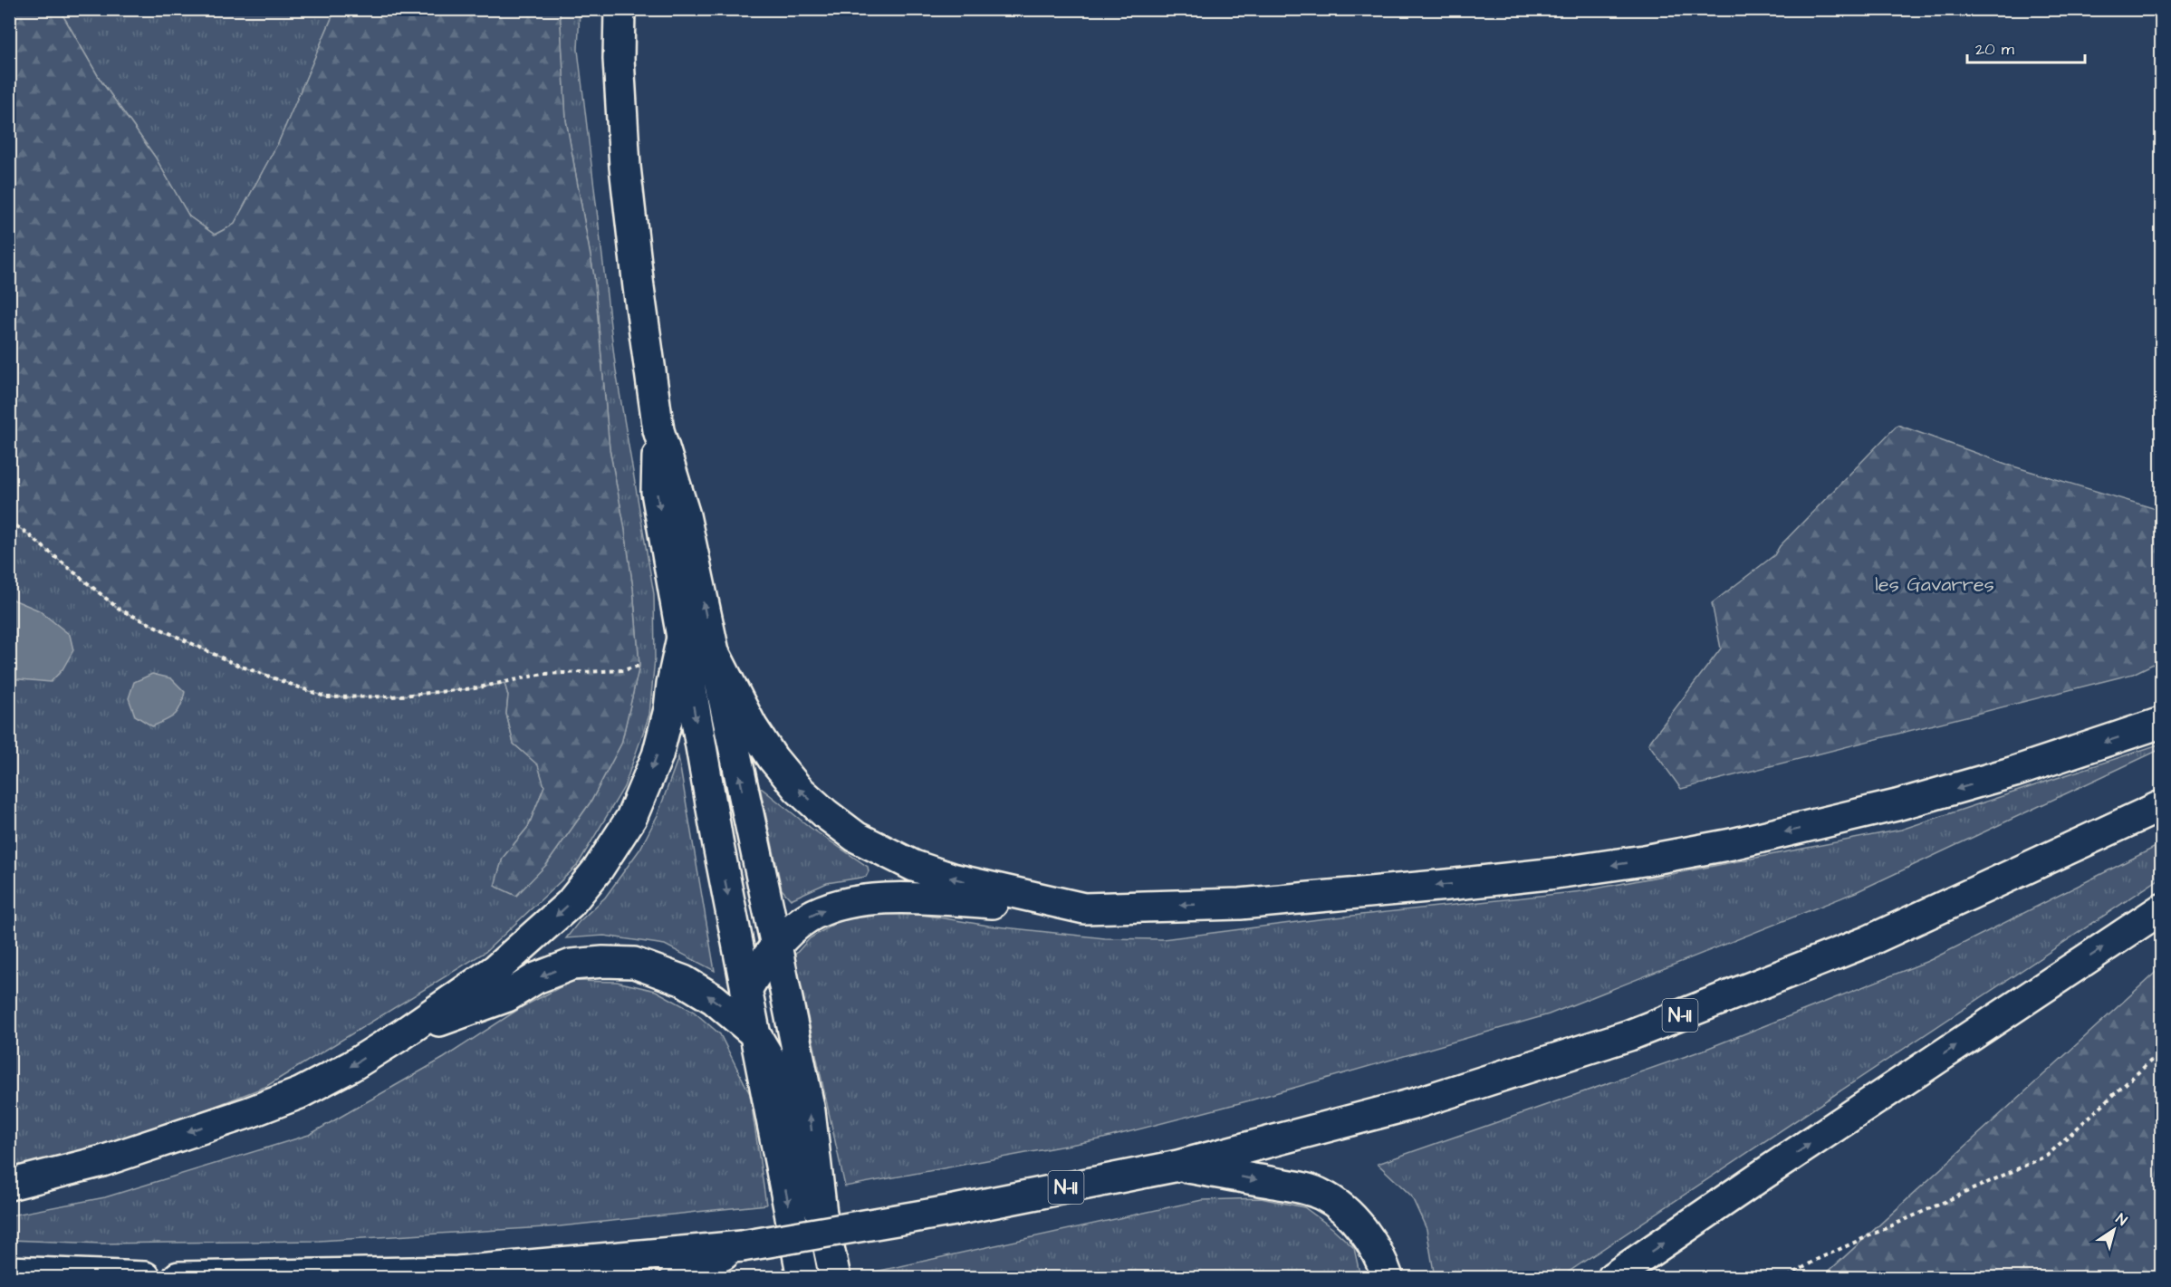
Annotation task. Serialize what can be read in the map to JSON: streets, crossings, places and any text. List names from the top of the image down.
{
  "streets": {
    "main road": ["N-II"]
  },
  "parks": ["les Gavarres"],
  "scale_bar": "20 m",
  "north": "top right"
}
